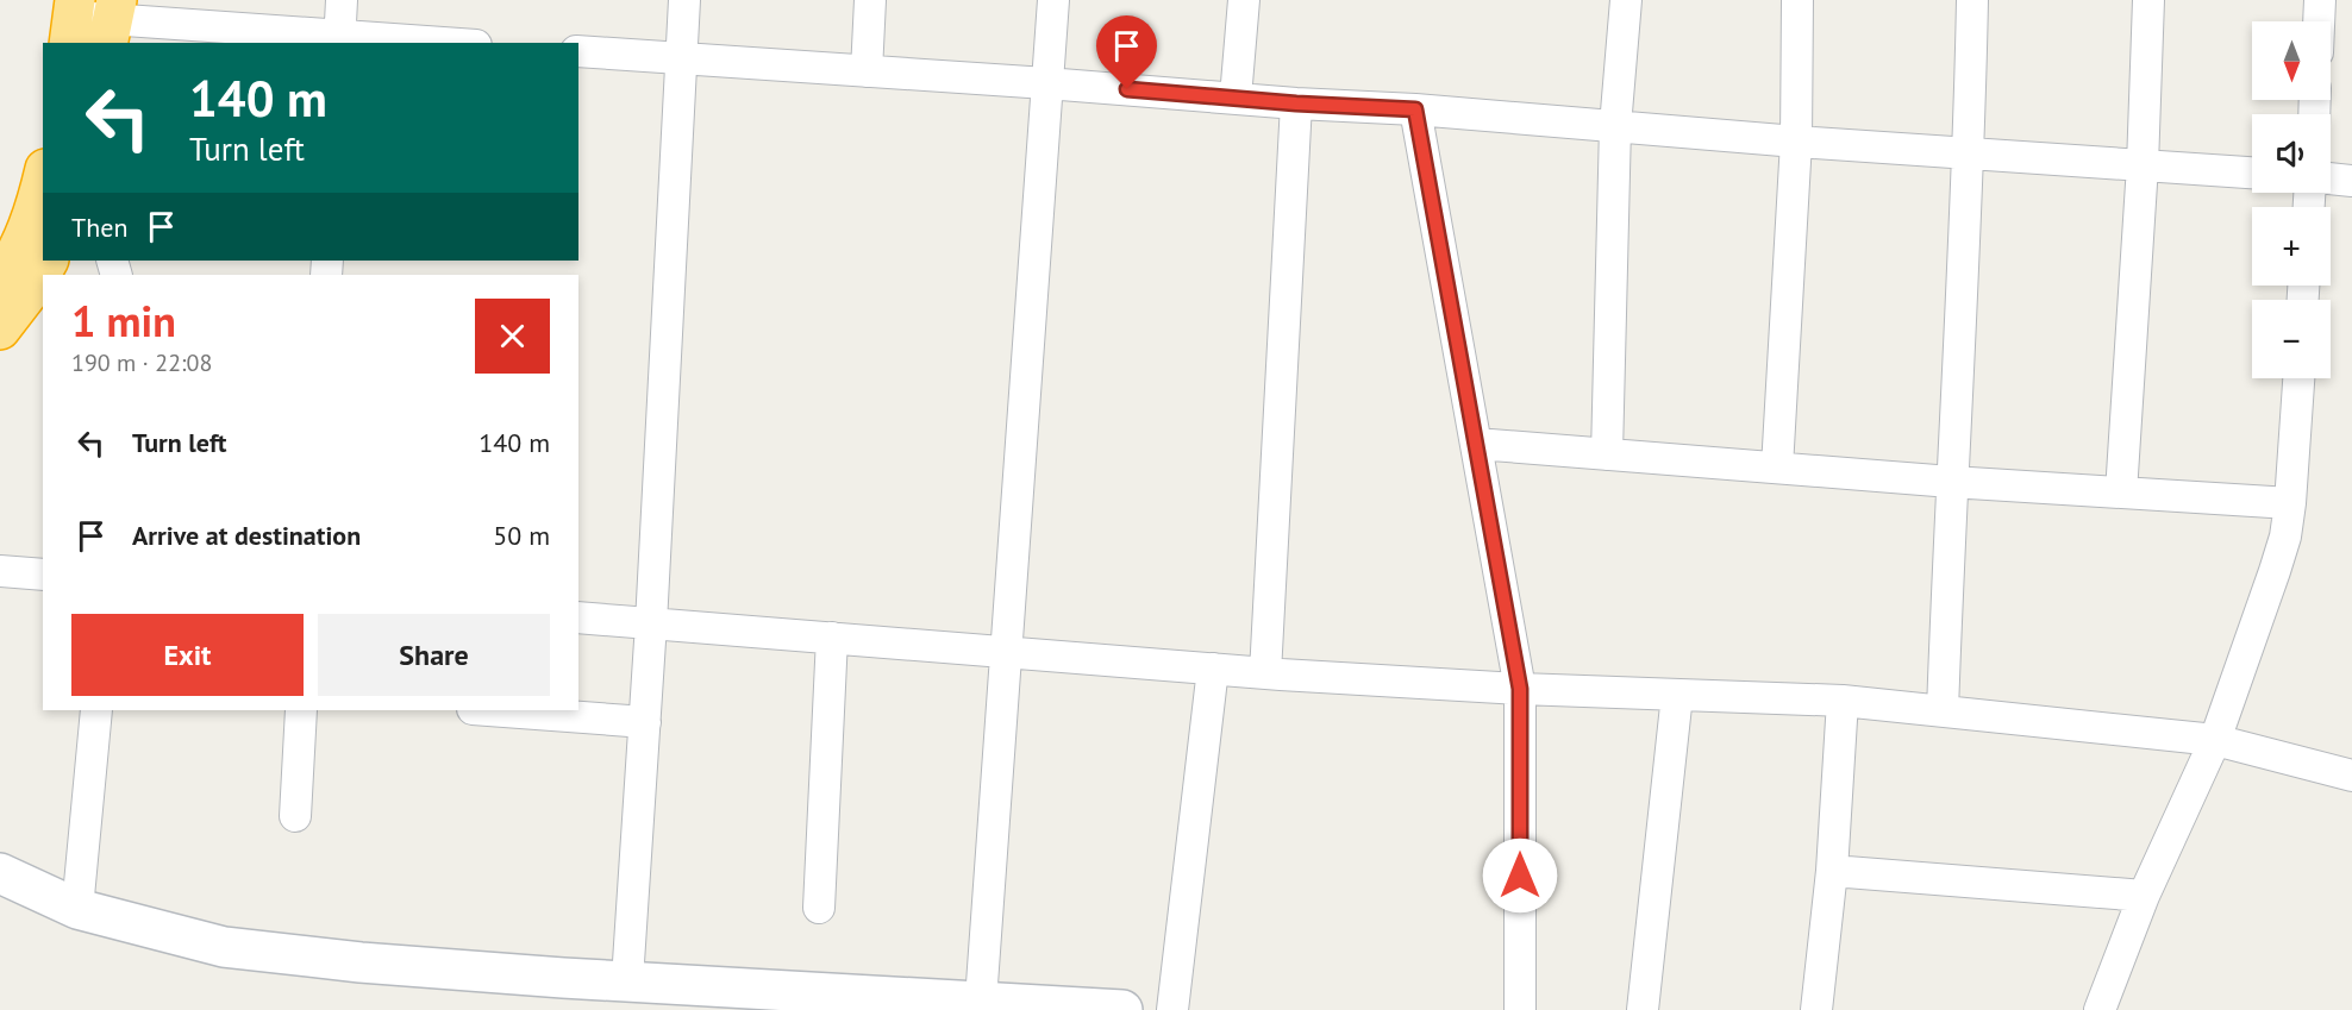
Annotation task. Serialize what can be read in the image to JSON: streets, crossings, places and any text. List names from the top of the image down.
{
  "north": "bottom",
  "page": {
    "map_buttons": ["+", "−"],
    "turn": ["140 m", "Turn left"],
    "then": "Then",
    "heading": ["1 min", "190 m · 22:08"],
    "list": [
      {
        "name": "Turn left",
        "value": "140 m"
      },
      {
        "name": "Arrive at destination",
        "value": "50 m"
      }
    ],
    "buttons": ["Exit", "Share"]
  }
}
